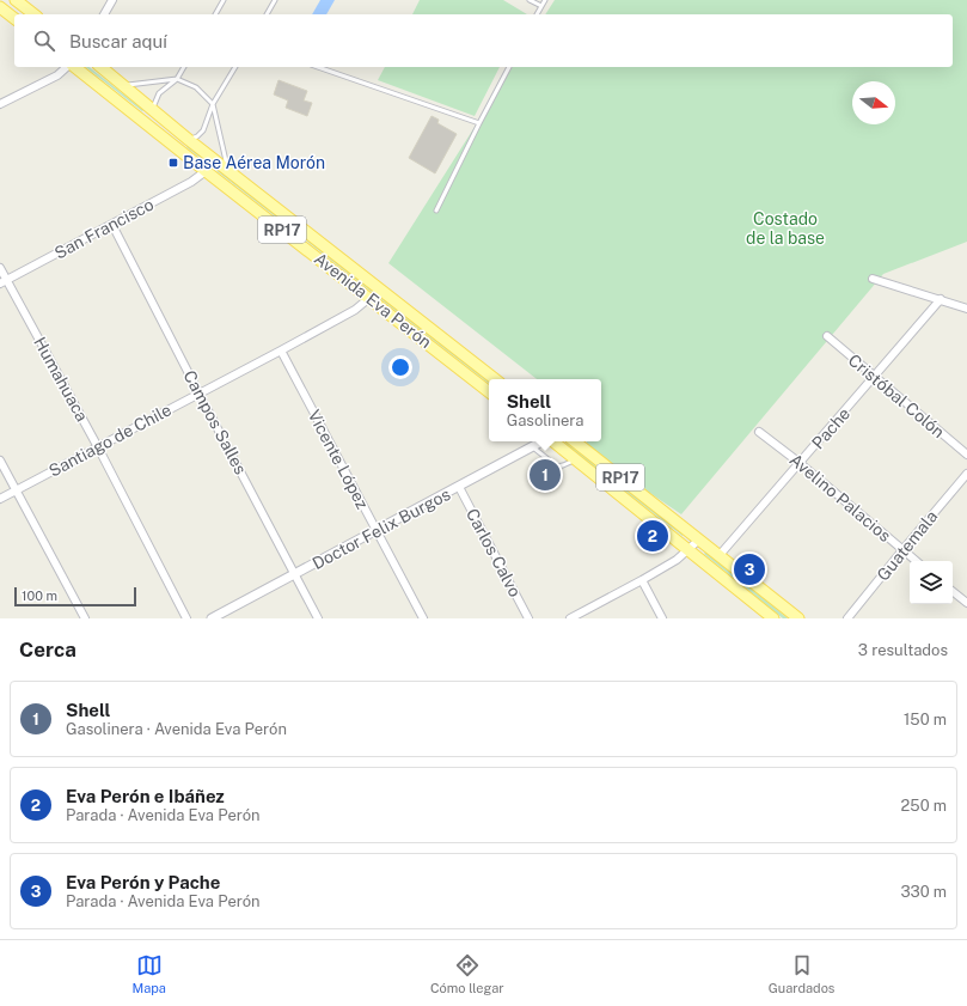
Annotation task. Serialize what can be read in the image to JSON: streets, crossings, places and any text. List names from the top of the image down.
{
  "streets": {
    "main road": ["RP17", "Avenida Eva Perón"],
    "street": [
      "San Francisco",
      "Humahuaca",
      "Cristóbal Colón",
      "Campos Salles",
      "Pache",
      "Santiago de Chile",
      "Vicente López",
      "Avelino Palacios",
      "Doctor Felix Burgos",
      "Guatemala",
      "Carlos Calvo"
    ]
  },
  "crossings": [
    ["San Francisco", "Avenida Eva Perón"],
    ["San Francisco", "Humahuaca"],
    ["San Francisco", "Campos Salles"],
    ["RP17", "Pache"],
    ["Avenida Eva Perón", "Santiago de Chile"],
    ["Humahuaca", "Santiago de Chile"],
    ["Cristóbal Colón", "Pache"],
    ["Campos Salles", "Santiago de Chile"],
    ["Campos Salles", "Doctor Felix Burgos"],
    ["Pache", "Avelino Palacios"],
    ["Santiago de Chile", "Vicente López"],
    ["Vicente López", "Doctor Felix Burgos"],
    ["Avelino Palacios", "Guatemala"],
    ["Doctor Felix Burgos", "Carlos Calvo"]
  ],
  "parks": ["Costado de la base"],
  "places": {
    "transit": ["Base Aérea Morón"]
  },
  "scale_bar": "100 m",
  "north": "right",
  "page": {
    "search": "Buscar aquí",
    "popup": ["Shell", "Gasolinera"],
    "pins": ["1", "2", "3"],
    "scale": "100 m",
    "heading": ["Cerca", "3 resultados"],
    "list": [
      {
        "mark": "1",
        "name": "Shell",
        "note": "Gasolinera · Avenida Eva Perón",
        "value": "150 m"
      },
      {
        "mark": "2",
        "name": "Eva Perón e Ibáñez",
        "note": "Parada · Avenida Eva Perón",
        "value": "250 m"
      },
      {
        "mark": "3",
        "name": "Eva Perón y Pache",
        "note": "Parada · Avenida Eva Perón",
        "value": "330 m"
      }
    ],
    "nav": ["Mapa", "Cómo llegar", "Guardados"]
  }
}
